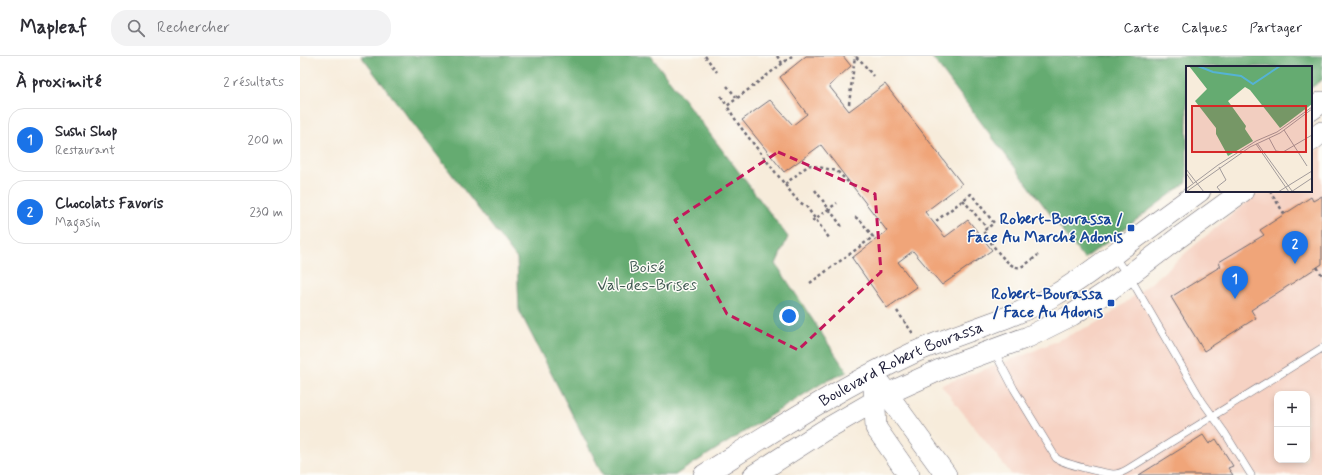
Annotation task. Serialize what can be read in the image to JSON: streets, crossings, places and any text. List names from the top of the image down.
{
  "streets": {
    "street": ["Boulevard Robert Bourassa"]
  },
  "parks": ["Boisé Val-des-Brises"],
  "places": {
    "transit": ["Robert-Bourassa / Face Au Marché Adonis", "Robert-Bourassa / Face Au Adonis"]
  },
  "page": {
    "header": "Mapleaf",
    "search": "Rechercher",
    "nav": ["Carte", "Calques", "Partager"],
    "heading": ["À proximité", "2 résultats"],
    "list": [
      {
        "mark": "1",
        "name": "Sushi Shop",
        "note": "Restaurant",
        "value": "200 m"
      },
      {
        "mark": "2",
        "name": "Chocolats Favoris",
        "note": "Magasin",
        "value": "230 m"
      }
    ],
    "pins": ["2", "1"],
    "map_buttons": ["+", "−"]
  }
}
